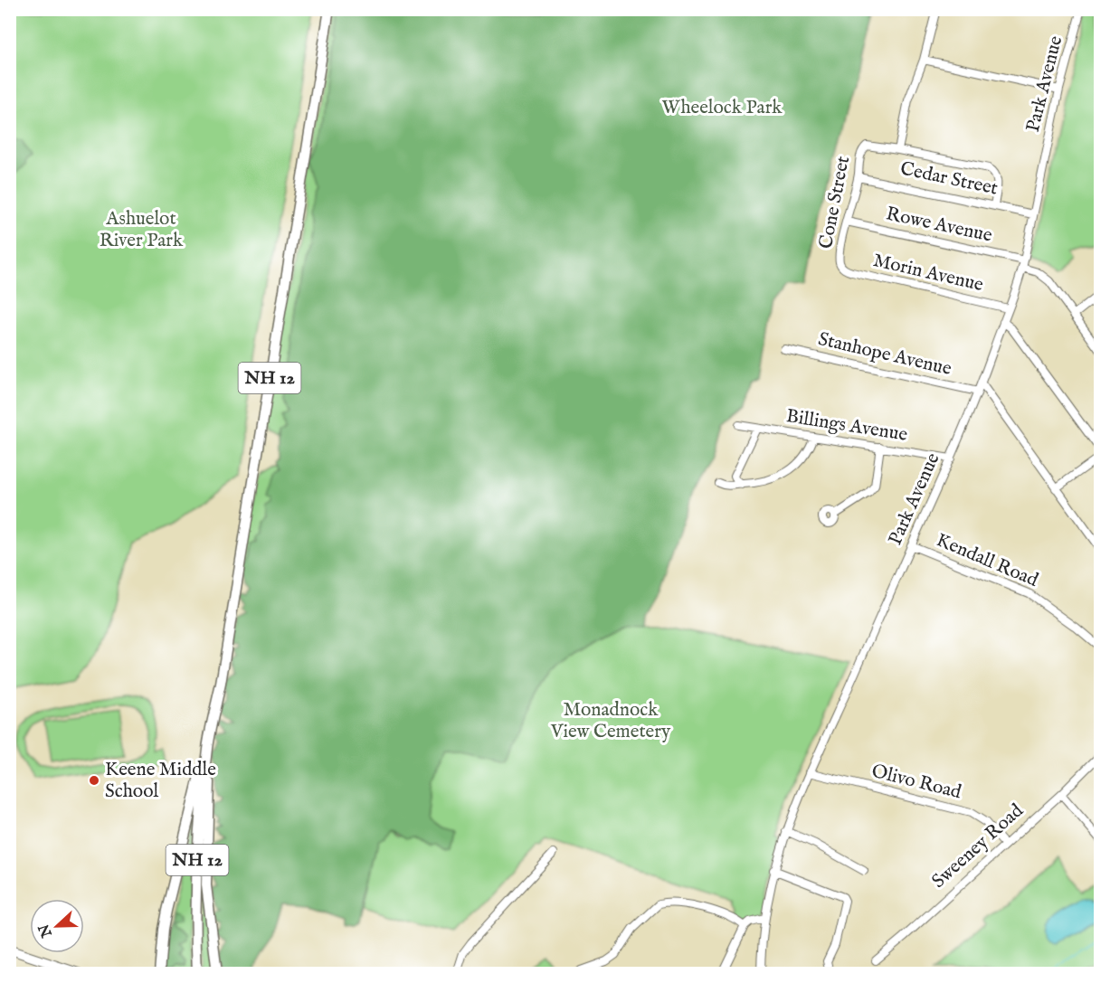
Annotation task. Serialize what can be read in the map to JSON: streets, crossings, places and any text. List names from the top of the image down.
{
  "streets": {
    "highway": ["NH 12"],
    "street": [
      "Park Avenue",
      "Cedar Street",
      "Cone Street",
      "Rowe Avenue",
      "Morin Avenue",
      "Stanhope Avenue",
      "Billings Avenue",
      "Kendall Road",
      "Olivo Road",
      "Sweeney Road"
    ]
  },
  "crossings": [
    ["Park Avenue", "Cedar Street"],
    ["Park Avenue", "Rowe Avenue"],
    ["Park Avenue", "Morin Avenue"],
    ["Park Avenue", "Stanhope Avenue"],
    ["Park Avenue", "Billings Avenue"],
    ["Park Avenue", "Kendall Road"],
    ["Park Avenue", "Olivo Road"],
    ["Cedar Street", "Cone Street"],
    ["Cone Street", "Rowe Avenue"],
    ["Cone Street", "Morin Avenue"],
    ["Olivo Road", "Sweeney Road"]
  ],
  "parks": ["Wheelock Park", "Ashuelot River Park", "Monadnock View Cemetery"],
  "places": ["Keene Middle School"],
  "north": "left"
}
